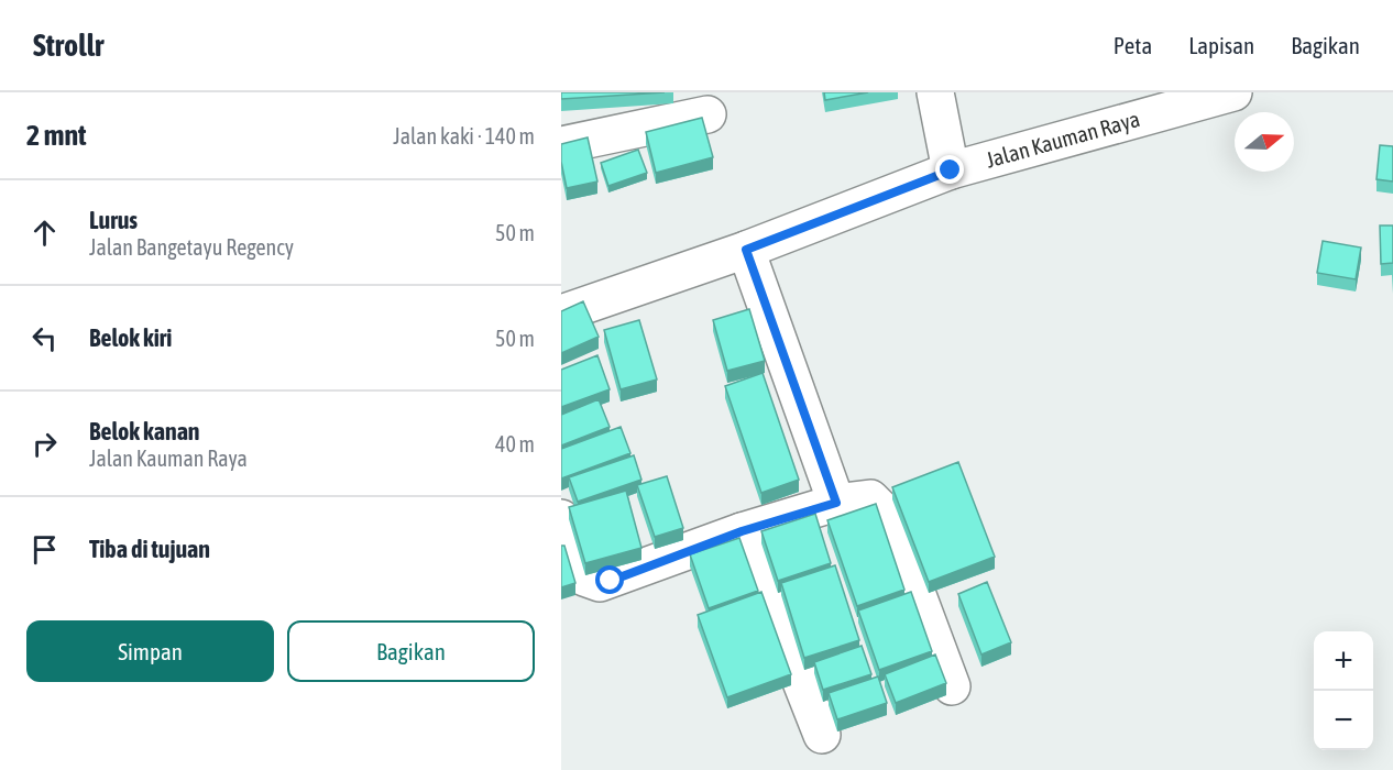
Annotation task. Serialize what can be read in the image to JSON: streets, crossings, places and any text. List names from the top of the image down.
{
  "streets": {
    "street": ["Jalan Kauman Raya"]
  },
  "north": "right",
  "page": {
    "header": "Strollr",
    "nav": ["Peta", "Lapisan", "Bagikan"],
    "heading": ["2 mnt", "Jalan kaki · 140 m"],
    "list": [
      ["Lurus", "Jalan Bangetayu Regency", "50 m"],
      ["Belok kiri", "50 m"],
      ["Belok kanan", "Jalan Kauman Raya", "40 m"],
      "Tiba di tujuan"
    ],
    "buttons": ["Simpan", "Bagikan"],
    "map_buttons": ["+", "−"]
  }
}
